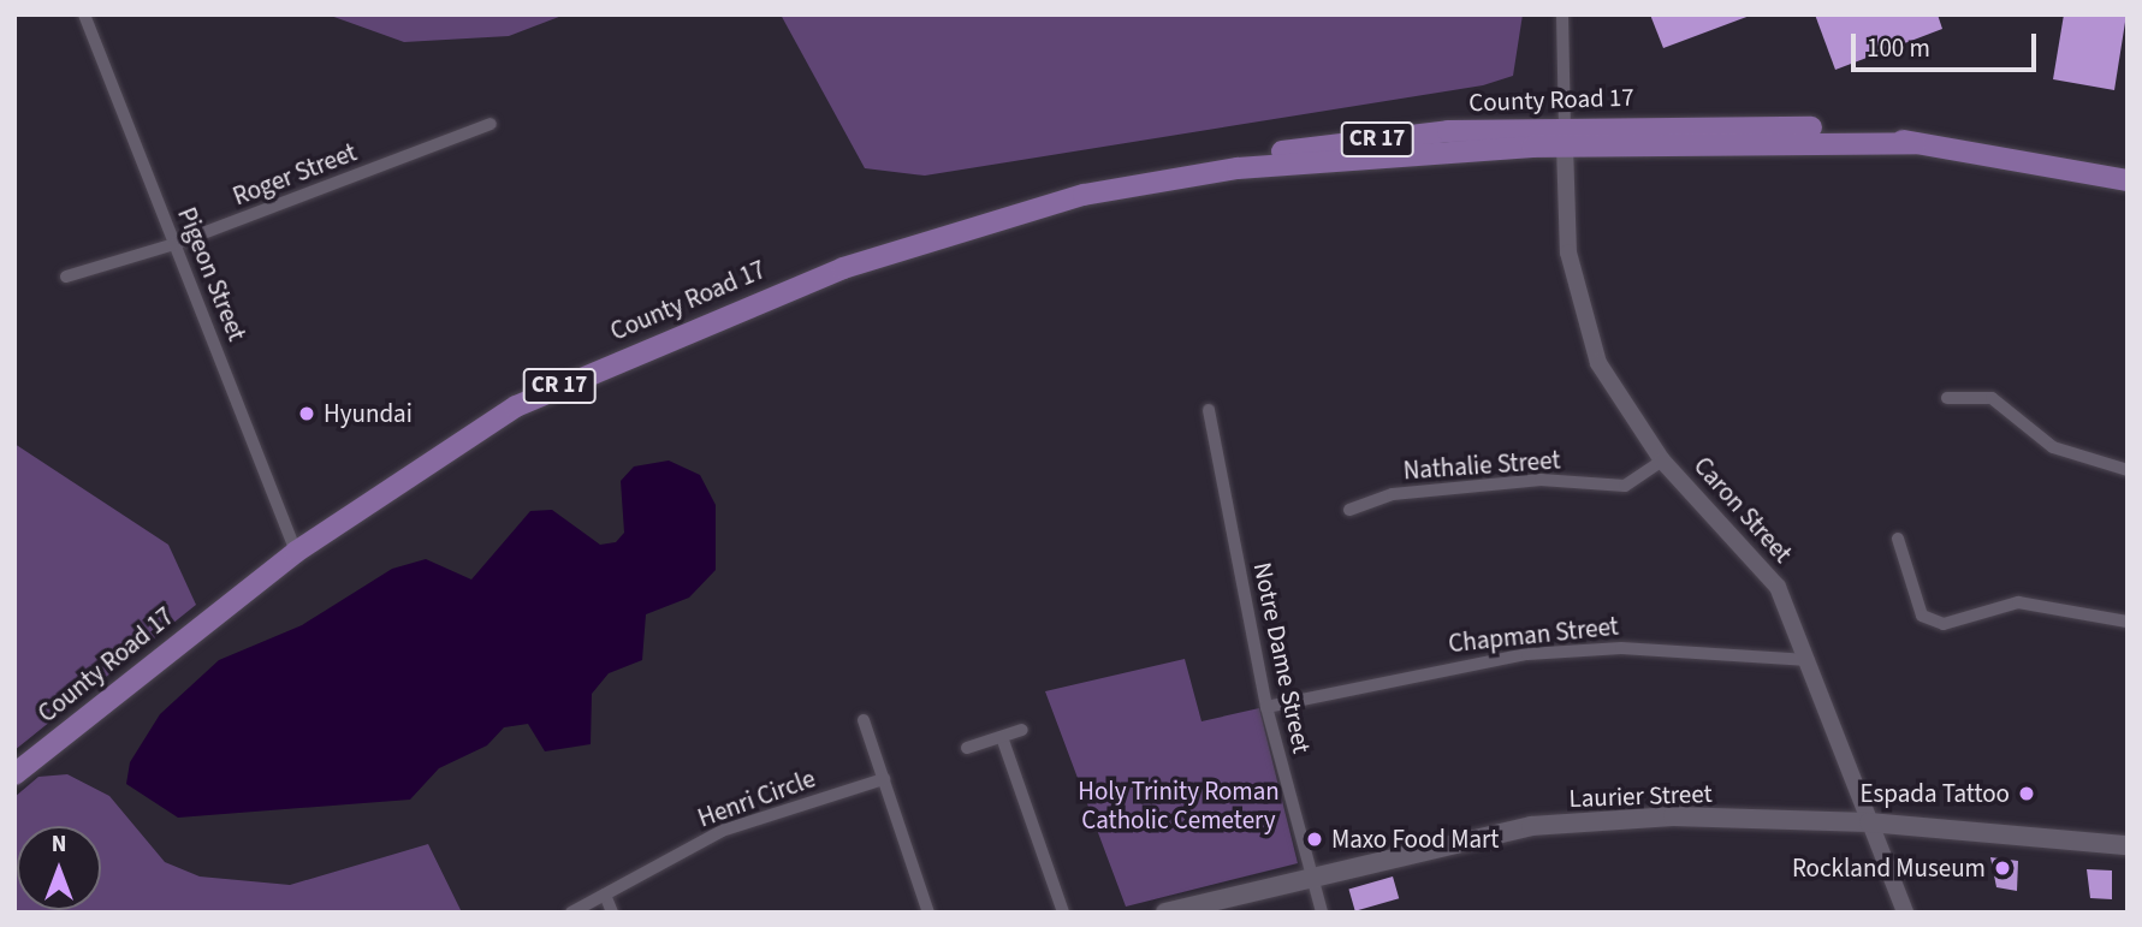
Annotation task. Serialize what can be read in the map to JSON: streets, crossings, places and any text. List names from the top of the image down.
{
  "streets": {
    "main road": ["County Road 17", "CR 17", "Laurier Street"],
    "street": [
      "Roger Street",
      "Pigeon Street",
      "Nathalie Street",
      "Caron Street",
      "Chapman Street",
      "Notre Dame Street",
      "Henri Circle"
    ]
  },
  "crossings": [
    ["County Road 17", "Pigeon Street"],
    ["County Road 17", "Caron Street"],
    ["Roger Street", "Pigeon Street"],
    ["Nathalie Street", "Caron Street"],
    ["Caron Street", "Chapman Street"],
    ["Caron Street", "Laurier Street"],
    ["Chapman Street", "Notre Dame Street"],
    ["Notre Dame Street", "Laurier Street"]
  ],
  "parks": ["Holy Trinity Roman Catholic Cemetery"],
  "places": [
    "Hyundai",
    "Espada Tattoo",
    "Maxo Food Mart",
    "Rockland Museum"
  ],
  "scale_bar": "100 m",
  "north": "top"
}
